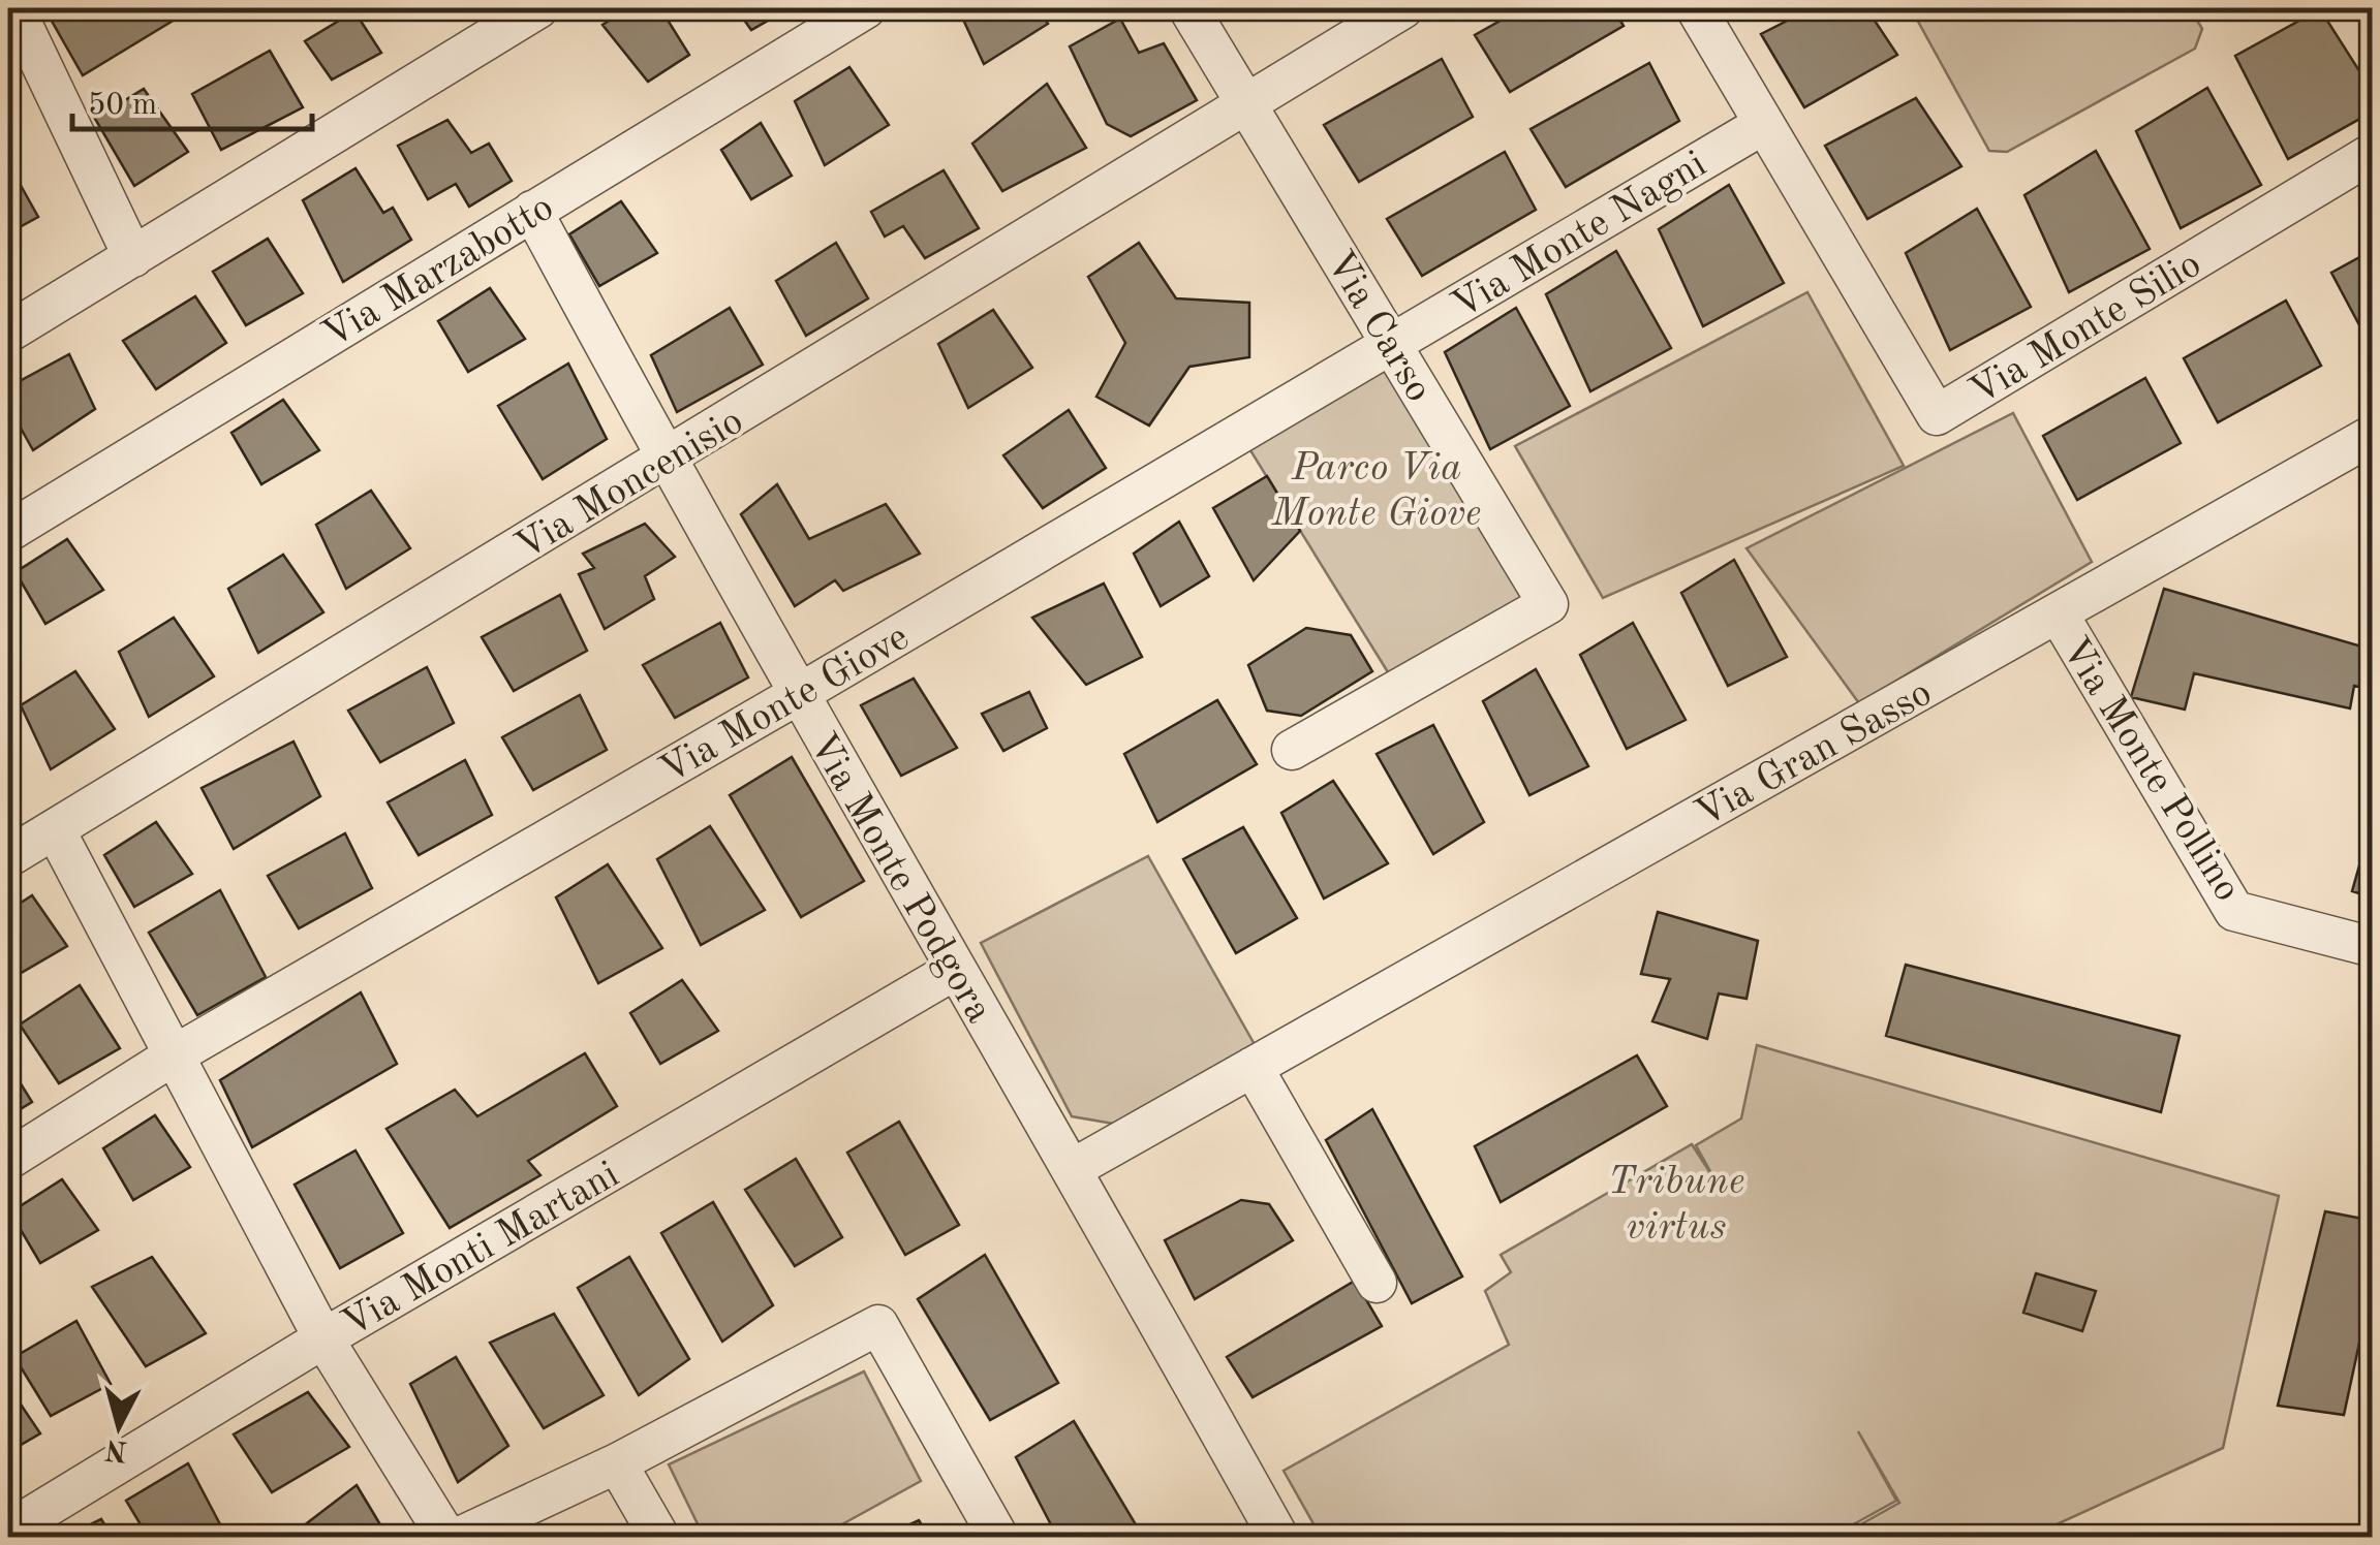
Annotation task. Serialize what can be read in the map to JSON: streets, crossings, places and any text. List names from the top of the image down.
{
  "streets": {
    "street": [
      "Via Monte Nagni",
      "Via Marzabotto",
      "Via Carso",
      "Via Monte Silio",
      "Via Moncenisio",
      "Via Monte Giove",
      "Via Gran Sasso",
      "Via Monte Pollino",
      "Via Monte Podgora",
      "Via Monti Martani"
    ]
  },
  "crossings": [
    ["Via Monte Nagni", "Via Carso"],
    ["Via Monte Nagni", "Via Monte Silio"],
    ["Via Monte Nagni", "Via Monte Giove"],
    ["Via Marzabotto", "Via Monte Podgora"],
    ["Via Carso", "Via Moncenisio"],
    ["Via Carso", "Via Monte Giove"],
    ["Via Moncenisio", "Via Monte Podgora"],
    ["Via Monte Giove", "Via Monte Podgora"],
    ["Via Gran Sasso", "Via Monte Pollino"],
    ["Via Gran Sasso", "Via Monte Podgora"],
    ["Via Monte Podgora", "Via Monti Martani"]
  ],
  "parks": ["Parco Via Monte Giove", "Tribune virtus"],
  "scale_bar": "50 m",
  "north": "bottom"
}
